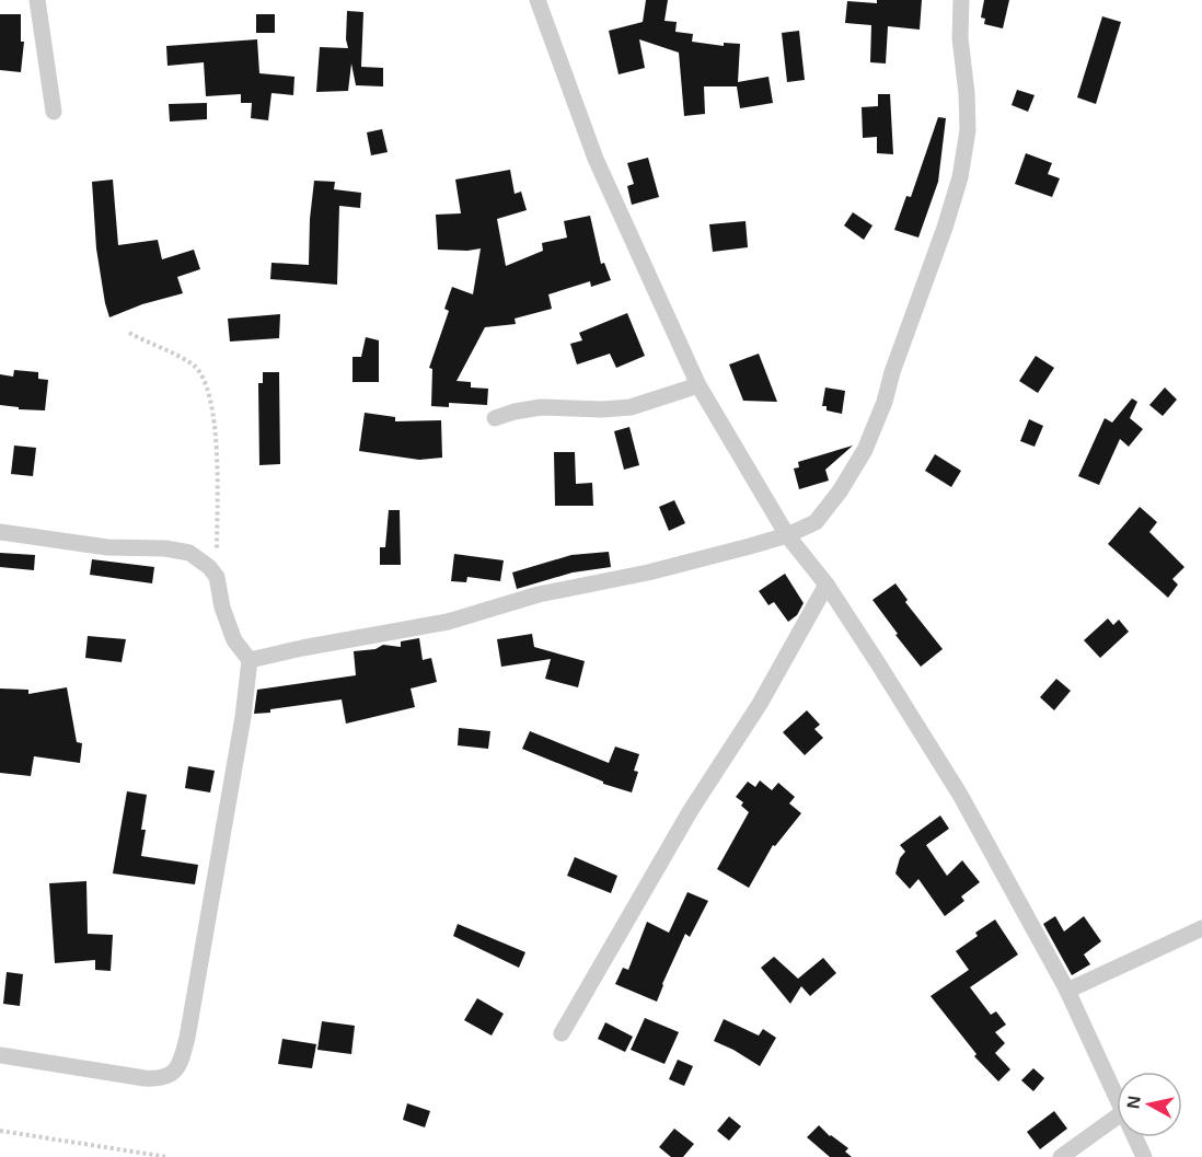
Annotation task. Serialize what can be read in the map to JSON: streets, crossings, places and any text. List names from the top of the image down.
{
  "north": "left"
}
